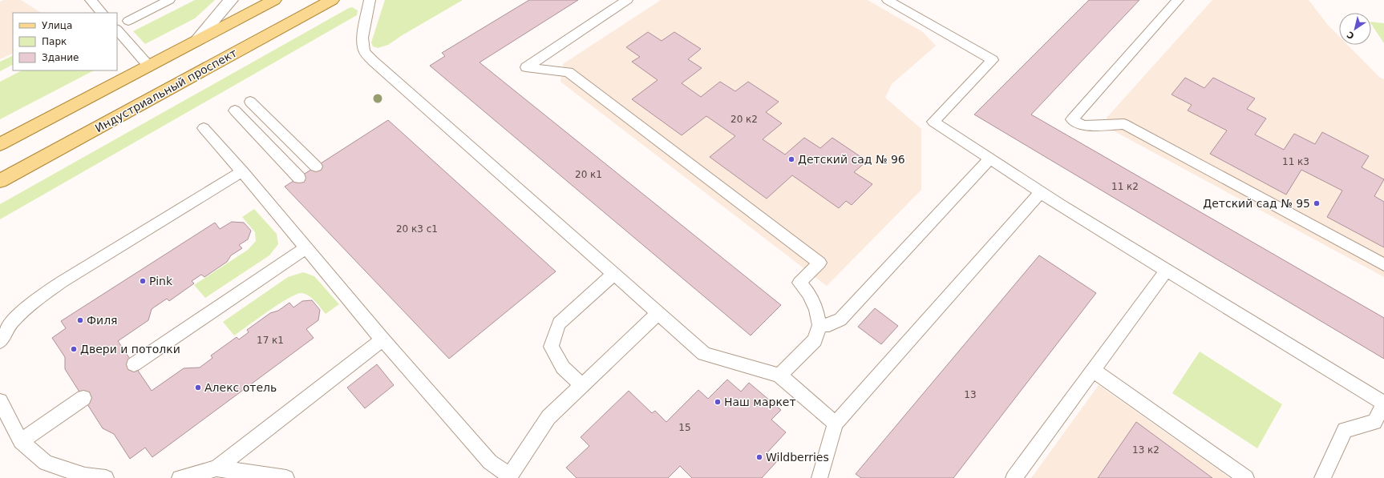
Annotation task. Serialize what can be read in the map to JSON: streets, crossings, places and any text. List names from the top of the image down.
{
  "streets": {
    "main road": ["Индустриальный проспект"]
  },
  "places": [
    "Детский сад № 96",
    "Детский сад № 95",
    "Pink",
    "Филя",
    "Двери и потолки",
    "Алекс отель",
    "Наш маркет",
    "Wildberries"
  ],
  "house_numbers": [
    "20 к2",
    "11 к3",
    "20 к1",
    "11 к2",
    "20 к3 с1",
    "17 к1",
    "13",
    "15",
    "13 к2"
  ],
  "legend": ["Улица", "Парк", "Здание"],
  "north": "bottom left"
}
